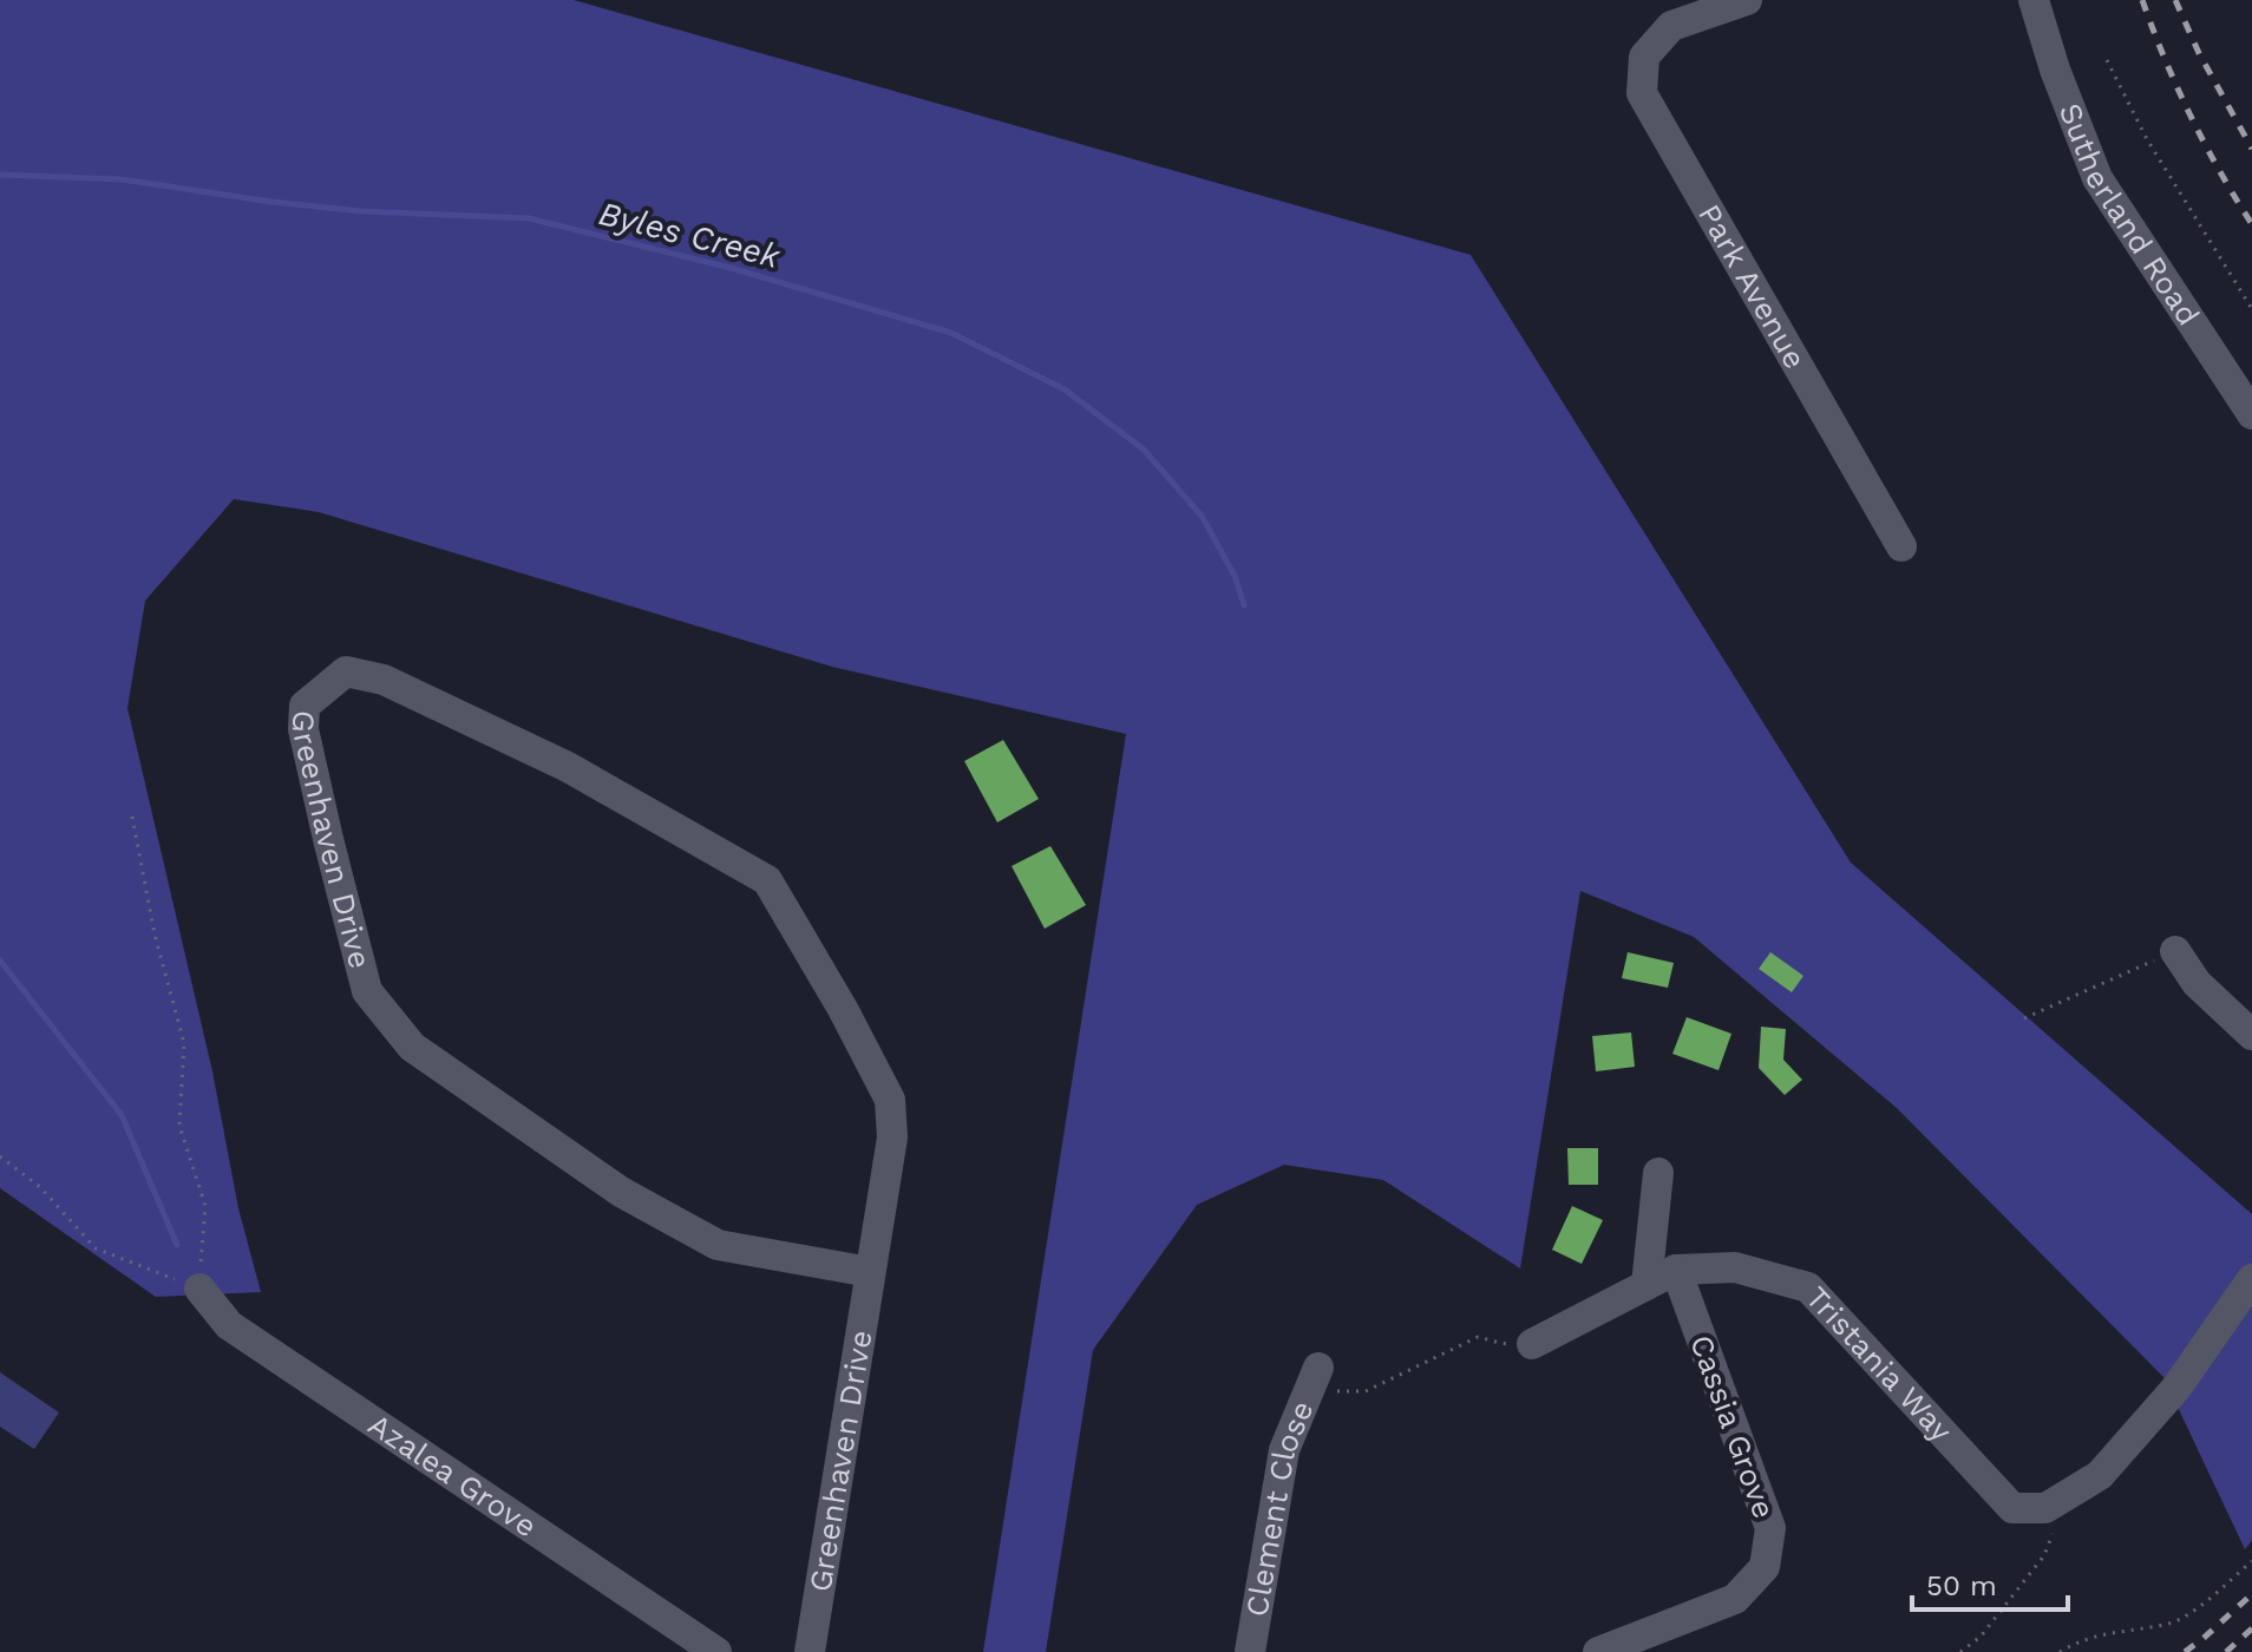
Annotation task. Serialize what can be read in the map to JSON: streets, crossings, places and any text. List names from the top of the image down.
{
  "streets": {
    "street": [
      "Sutherland Road",
      "Park Avenue",
      "Greenhaven Drive",
      "Tristania Way",
      "Cassia Grove",
      "Azalea Grove",
      "Clement Close"
    ]
  },
  "crossings": [
    ["Tristania Way", "Cassia Grove"]
  ],
  "water": ["Byles Creek"],
  "scale_bar": "50 m"
}
